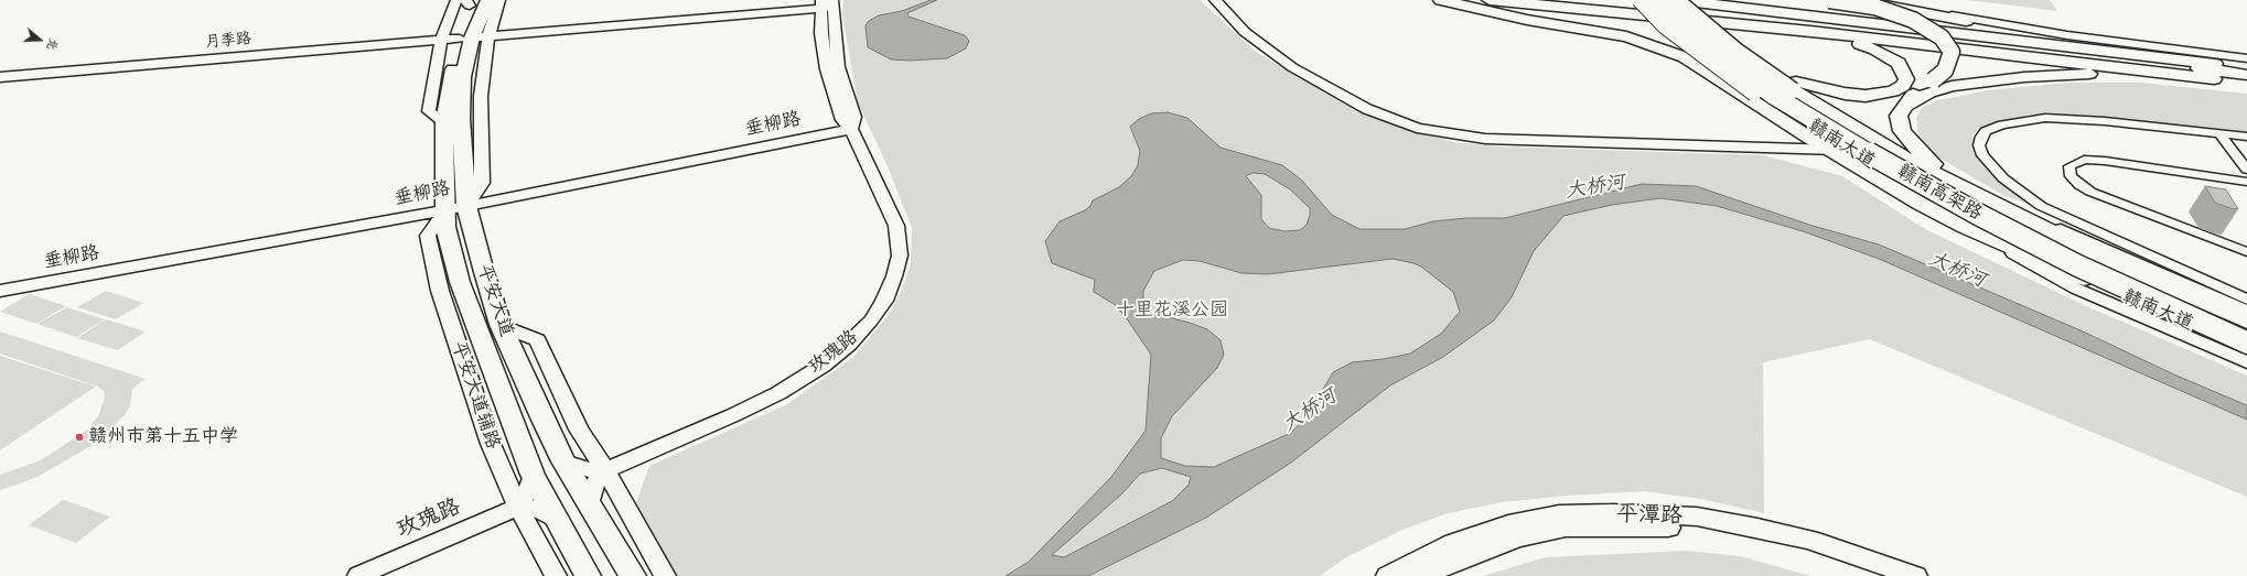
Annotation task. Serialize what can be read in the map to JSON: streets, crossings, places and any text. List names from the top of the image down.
{
  "streets": {
    "highway": ["赣南高架路"],
    "main road": ["赣南大道", "平安大道", "平潭路"],
    "street": [
      "月季路",
      "垂柳路",
      "玫瑰路",
      "平安大道辅路"
    ]
  },
  "crossings": [
    ["月季路", "平安大道"],
    ["月季路", "玫瑰路"],
    ["垂柳路", "平安大道"],
    ["垂柳路", "玫瑰路"],
    ["垂柳路", "平安大道辅路"],
    ["平安大道", "玫瑰路"],
    ["平安大道", "平安大道辅路"],
    ["玫瑰路", "平安大道辅路"]
  ],
  "water": ["大桥河"],
  "parks": ["十里花溪公园"],
  "places": ["赣州市第十五中学"],
  "north": "right"
}
